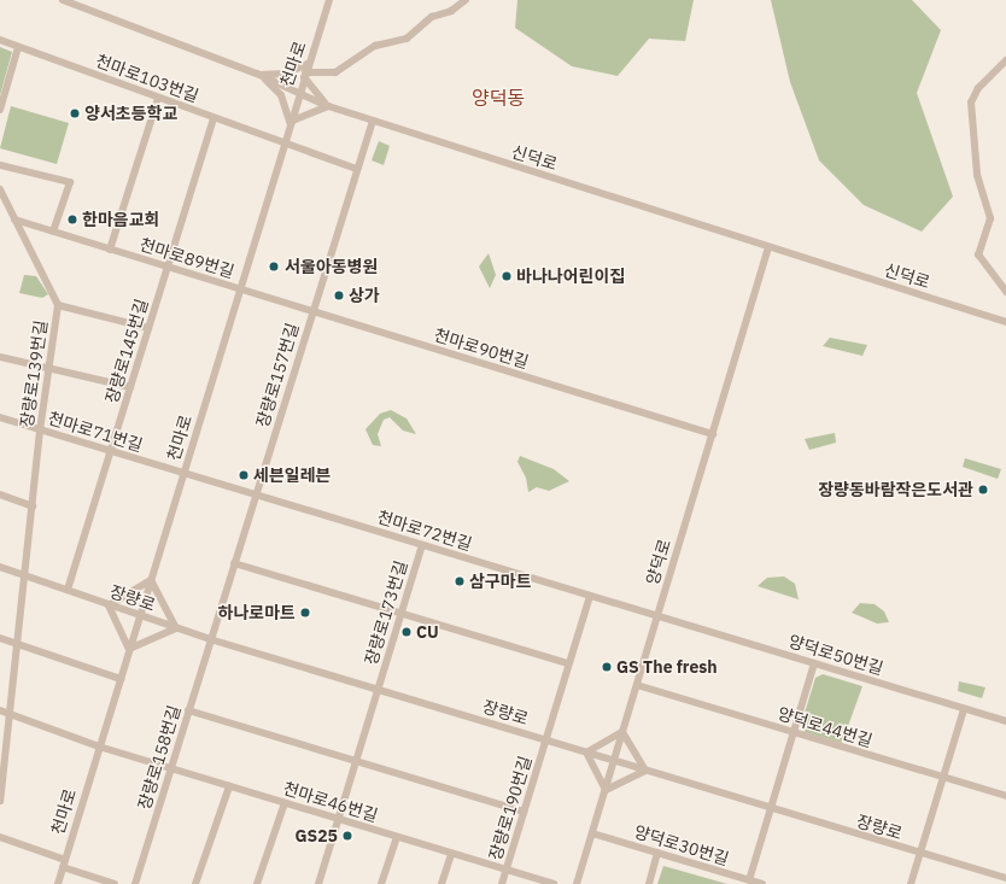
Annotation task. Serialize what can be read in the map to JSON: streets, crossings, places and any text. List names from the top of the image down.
{
  "streets": {
    "street": [
      "천마로",
      "천마로103번길",
      "신덕로",
      "천마로89번길",
      "천마로90번길",
      "장량로145번길",
      "장량로139번길",
      "장량로157번길",
      "천마로71번길",
      "천마로72번길",
      "양덕로",
      "장량로",
      "장량로173번길",
      "양덕로50번길",
      "양덕로44번길",
      "장량로158번길",
      "천마로46번길",
      "장량로190번길",
      "양덕로30번길"
    ]
  },
  "crossings": [
    ["천마로", "천마로103번길"],
    ["천마로", "신덕로"],
    ["천마로", "천마로89번길"],
    ["천마로", "천마로90번길"],
    ["천마로", "천마로71번길"],
    ["천마로", "천마로72번길"],
    ["천마로", "장량로"],
    ["천마로", "천마로46번길"],
    ["천마로103번길", "장량로145번길"],
    ["천마로103번길", "장량로157번길"],
    ["신덕로", "장량로157번길"],
    ["신덕로", "양덕로"],
    ["천마로89번길", "천마로90번길"],
    ["천마로89번길", "장량로145번길"],
    ["천마로89번길", "장량로139번길"],
    ["천마로90번길", "장량로157번길"],
    ["천마로90번길", "양덕로"],
    ["장량로145번길", "천마로71번길"],
    ["장량로145번길", "장량로"],
    ["장량로139번길", "천마로71번길"],
    ["장량로139번길", "장량로"],
    ["장량로139번길", "천마로46번길"],
    ["장량로157번길", "천마로72번길"],
    ["장량로157번길", "장량로"],
    ["장량로157번길", "장량로158번길"],
    ["천마로71번길", "천마로72번길"],
    ["천마로72번길", "양덕로"],
    ["천마로72번길", "장량로173번길"],
    ["천마로72번길", "양덕로50번길"],
    ["천마로72번길", "장량로190번길"],
    ["양덕로", "장량로"],
    ["양덕로", "양덕로50번길"],
    ["양덕로", "양덕로44번길"],
    ["양덕로", "양덕로30번길"],
    ["장량로", "장량로173번길"],
    ["장량로", "장량로158번길"],
    ["장량로", "장량로190번길"],
    ["장량로173번길", "천마로46번길"],
    ["장량로158번길", "천마로46번길"],
    ["천마로46번길", "장량로190번길"]
  ],
  "districts": ["양덕동"],
  "places": [
    "양서초등학교",
    "한마음교회",
    "서울아동병원",
    "바나나어린이집",
    "상가",
    "세븐일레븐",
    "장량동바람작은도서관",
    "삼구마트",
    "하나로마트",
    "CU",
    "GS The fresh",
    "GS25"
  ]
}
